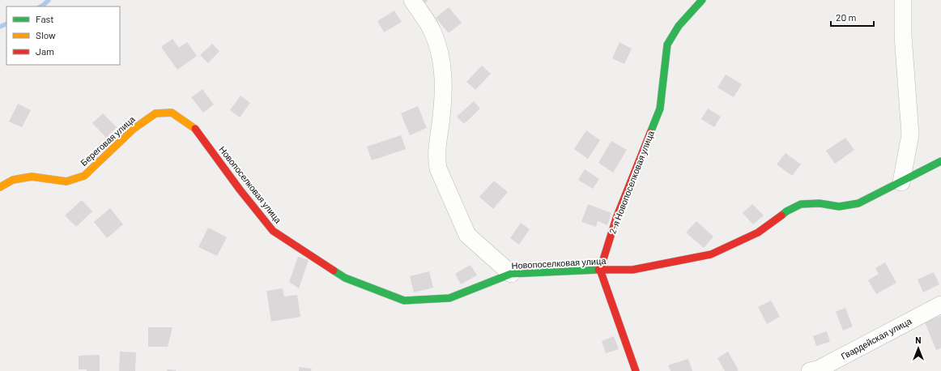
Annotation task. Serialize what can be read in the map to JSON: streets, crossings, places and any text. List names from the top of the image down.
{
  "streets": {
    "street": [
      "Береговая улица",
      "2-я Новопоселковая улица",
      "Новопоселковая улица",
      "Гвардейская улица"
    ]
  },
  "crossings": [
    ["Береговая улица", "Новопоселковая улица"],
    ["2-я Новопоселковая улица", "Новопоселковая улица"]
  ],
  "legend": ["Fast", "Slow", "Jam"],
  "scale_bar": "20 m",
  "north": "top"
}
